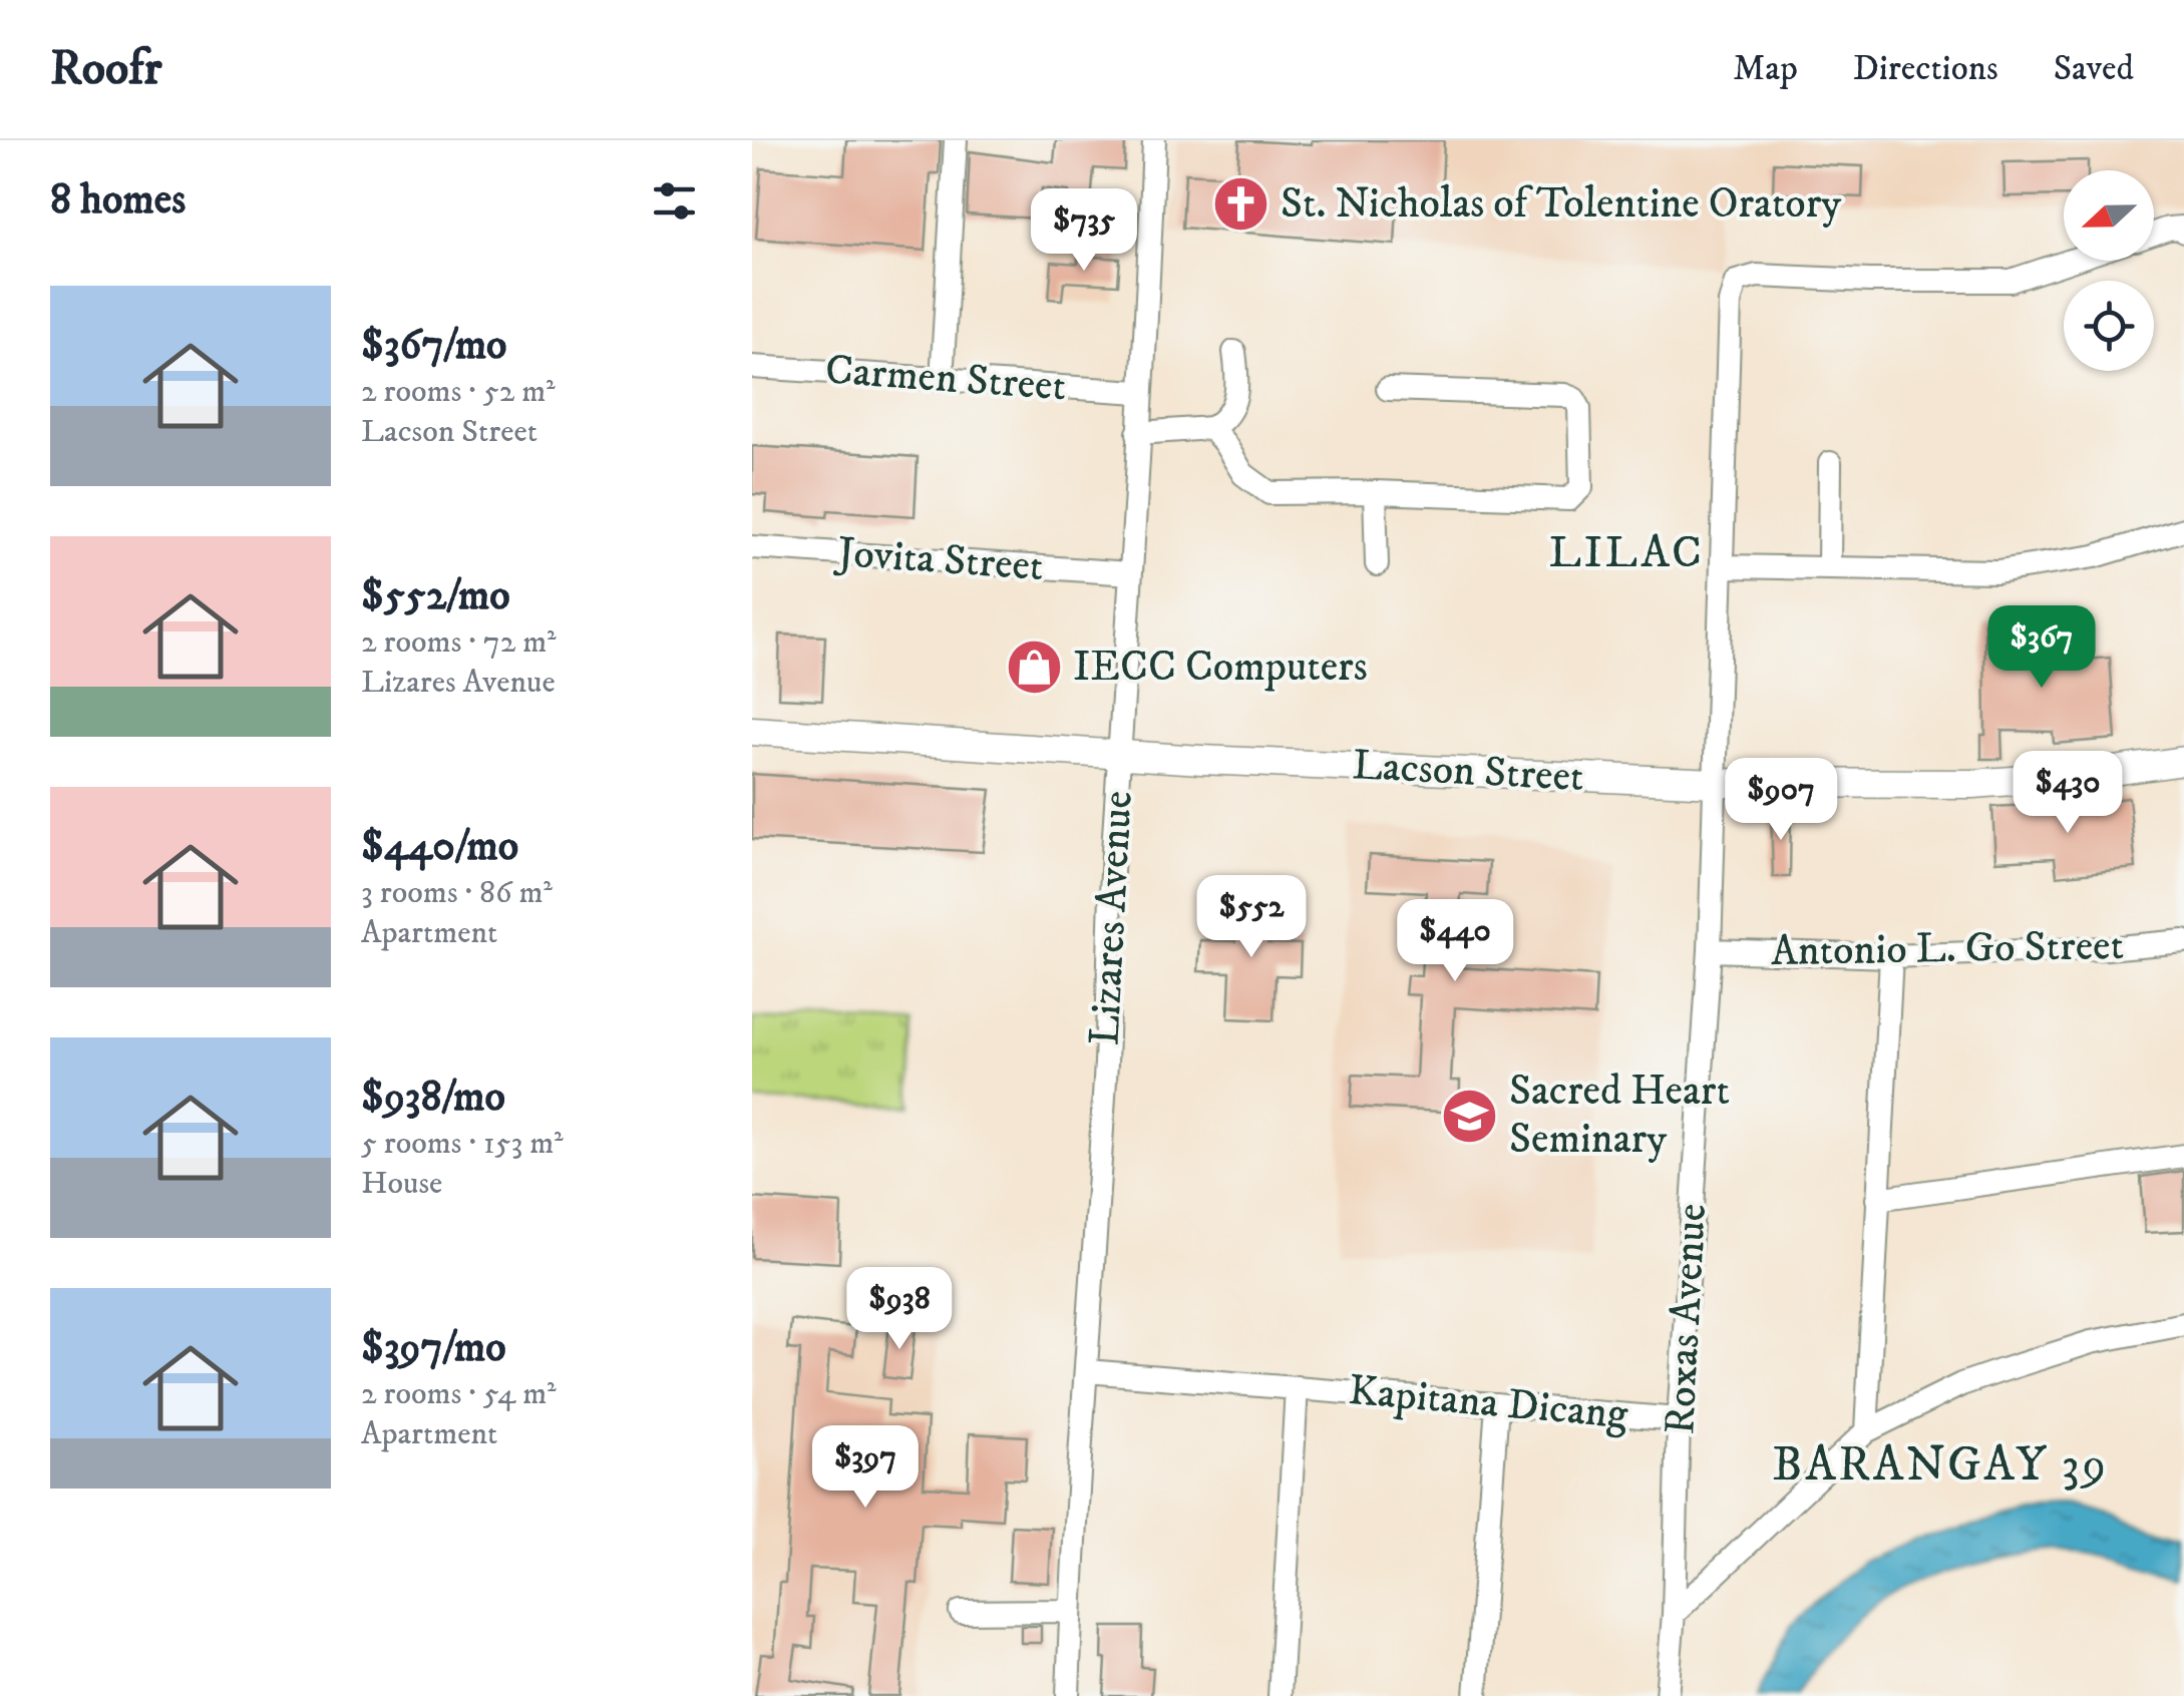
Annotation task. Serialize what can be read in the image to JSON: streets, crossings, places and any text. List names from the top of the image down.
{
  "streets": {
    "main road": ["Lacson Street"],
    "street": [
      "Carmen Street",
      "Jovita Street",
      "Lizares Avenue",
      "Antonio L. Go Street",
      "Roxas Avenue",
      "Kapitana Dicang"
    ]
  },
  "crossings": [
    ["Carmen Street", "Lizares Avenue"],
    ["Jovita Street", "Lizares Avenue"],
    ["Lacson Street", "Lizares Avenue"],
    ["Lacson Street", "Roxas Avenue"],
    ["Lizares Avenue", "Kapitana Dicang"],
    ["Antonio L. Go Street", "Roxas Avenue"],
    ["Roxas Avenue", "Kapitana Dicang"]
  ],
  "districts": ["LILAC", "BARANGAY 39"],
  "places": {
    "church": ["St. Nicholas of Tolentine Oratory"],
    "shop": ["IECC Computers"],
    "school or university": ["Sacred Heart Seminary"]
  },
  "north": "left",
  "page": {
    "header": "Roofr",
    "nav": ["Map", "Directions", "Saved"],
    "heading": "8 homes",
    "price": [
      "$735",
      "$367",
      "$430",
      "$907",
      "$552",
      "$440",
      "$938",
      "$397"
    ],
    "list": [
      {
        "name": "$367/mo",
        "note": "2 rooms · 52 m² · Lacson Street"
      },
      {
        "name": "$552/mo",
        "note": "2 rooms · 72 m² · Lizares Avenue"
      },
      {
        "name": "$440/mo",
        "note": "3 rooms · 86 m² · Apartment"
      },
      {
        "name": "$938/mo",
        "note": "5 rooms · 153 m² · House"
      },
      {
        "name": "$397/mo",
        "note": "2 rooms · 54 m² · Apartment"
      }
    ]
  }
}
